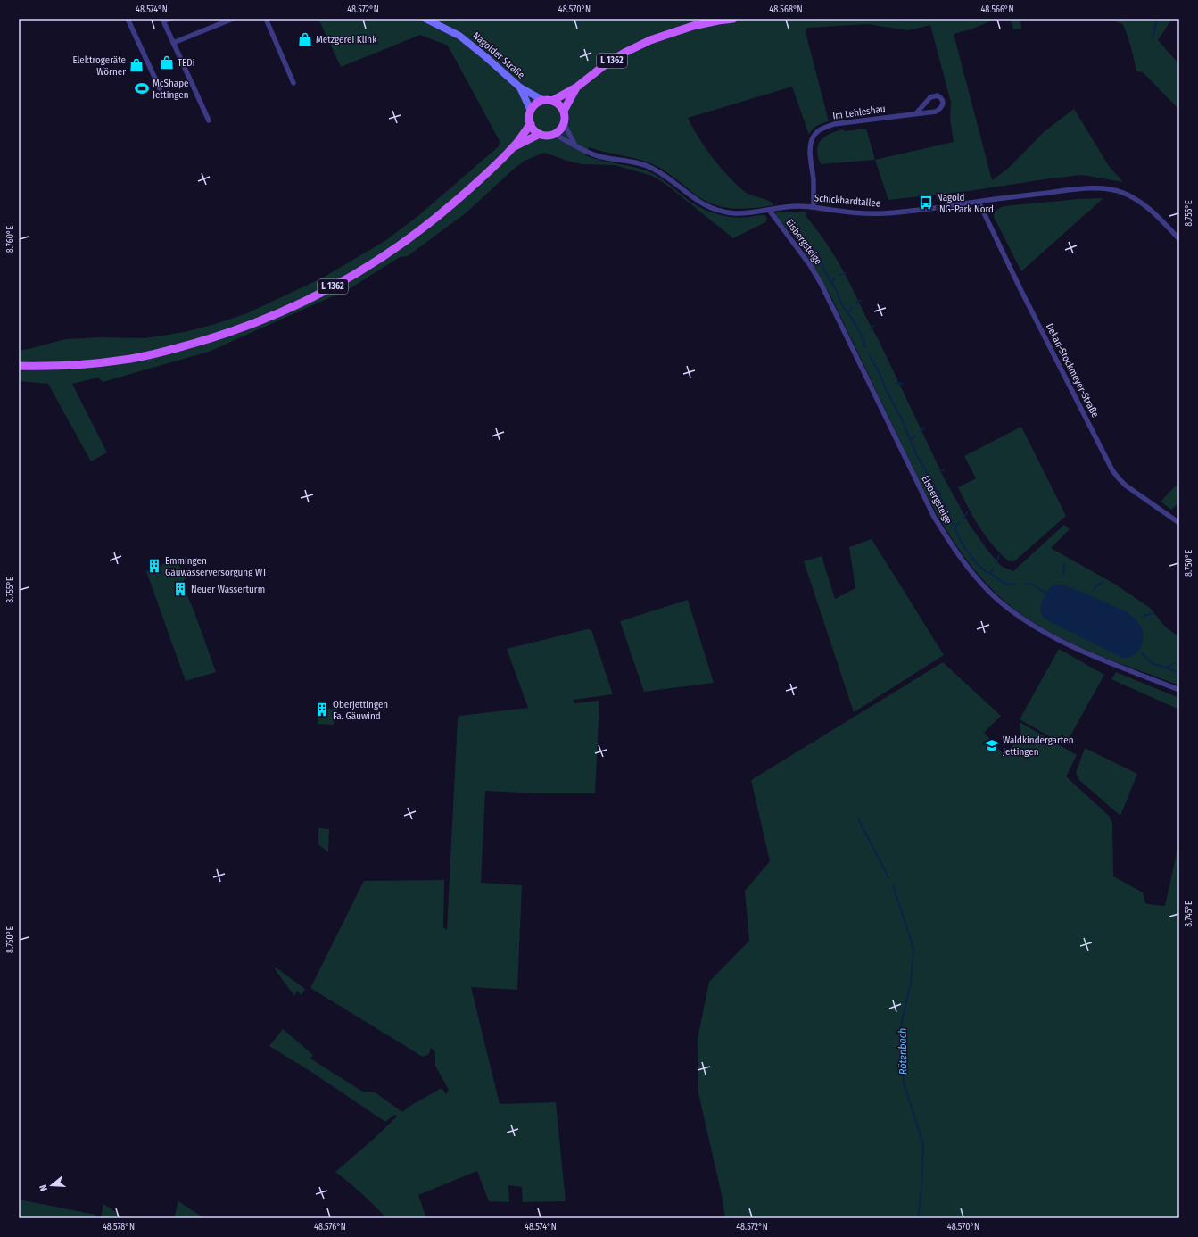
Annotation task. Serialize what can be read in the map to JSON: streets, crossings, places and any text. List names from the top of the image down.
{
  "streets": {
    "main road": ["L 1362"],
    "street": [
      "Nagolder Straße",
      "Im Lehleshau",
      "Schickhardtallee",
      "Eisbergsteige",
      "Dekan-Stockmeyer-Straße"
    ]
  },
  "crossings": [
    ["Nagolder Straße", "L 1362"],
    ["Nagolder Straße", "Schickhardtallee"],
    ["L 1362", "Schickhardtallee"],
    ["Im Lehleshau", "Schickhardtallee"],
    ["Schickhardtallee", "Eisbergsteige"],
    ["Schickhardtallee", "Dekan-Stockmeyer-Straße"]
  ],
  "water": ["Rötenbach"],
  "places": {
    "shop": ["Metzgerei Klink", "TEDi", "Elektrogeräte Wörner"],
    "sports": ["McShape Jettingen"],
    "bus stop": ["Nagold ING-Park Nord"],
    "building": ["Emmingen Gäuwasserversorgung WT", "Neuer Wasserturm", "Oberjettingen Fa. Gäuwind"],
    "school or university": ["Waldkindergarten Jettingen"]
  },
  "north": "left",
  "coordinates": [
    "48.574°N",
    "48.572°N",
    "48.570°N",
    "48.568°N",
    "48.566°N",
    "8.755°E",
    "8.760°E",
    "8.750°E",
    "8.745°E",
    "48.578°N",
    "48.576°N"
  ]
}
